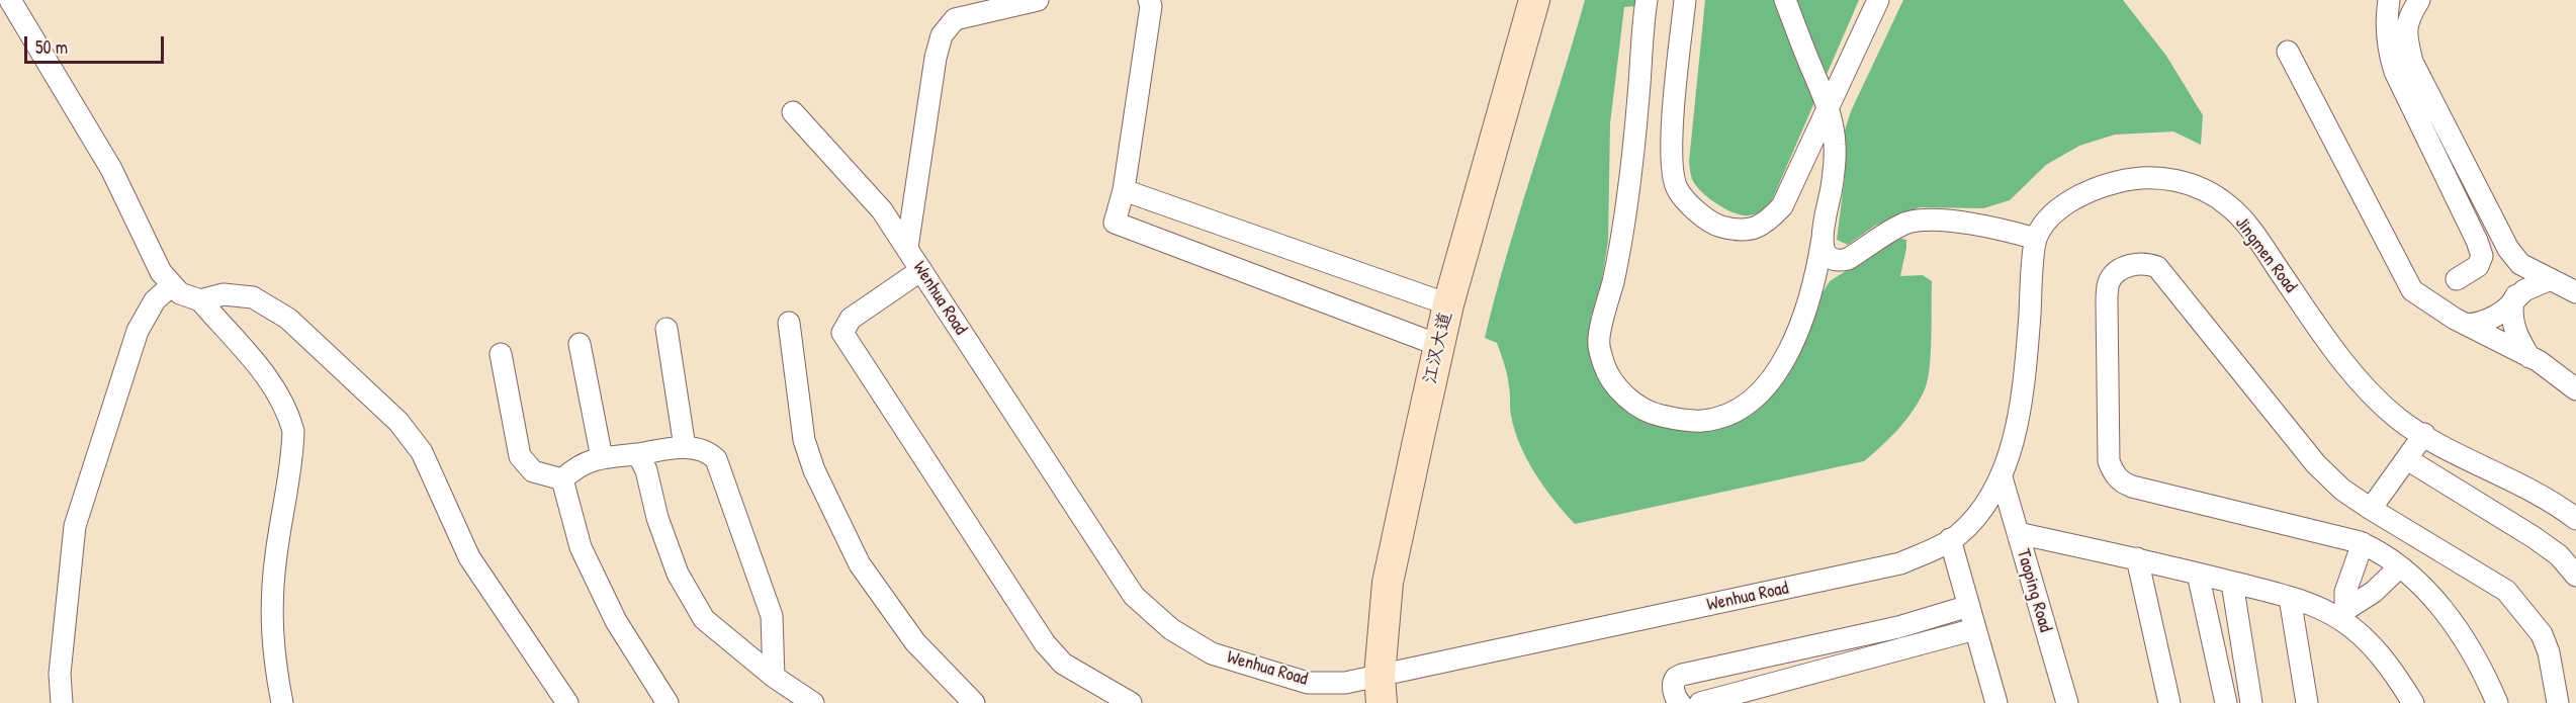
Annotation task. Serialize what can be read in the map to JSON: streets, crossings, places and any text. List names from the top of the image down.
{
  "streets": {
    "main road": ["江汉大道"],
    "street": ["Jingmen Road", "Wenhua Road", "Taoping Road"]
  },
  "crossings": [
    ["Wenhua Road", "江汉大道"],
    ["Wenhua Road", "Taoping Road"]
  ],
  "scale_bar": "50 m"
}
